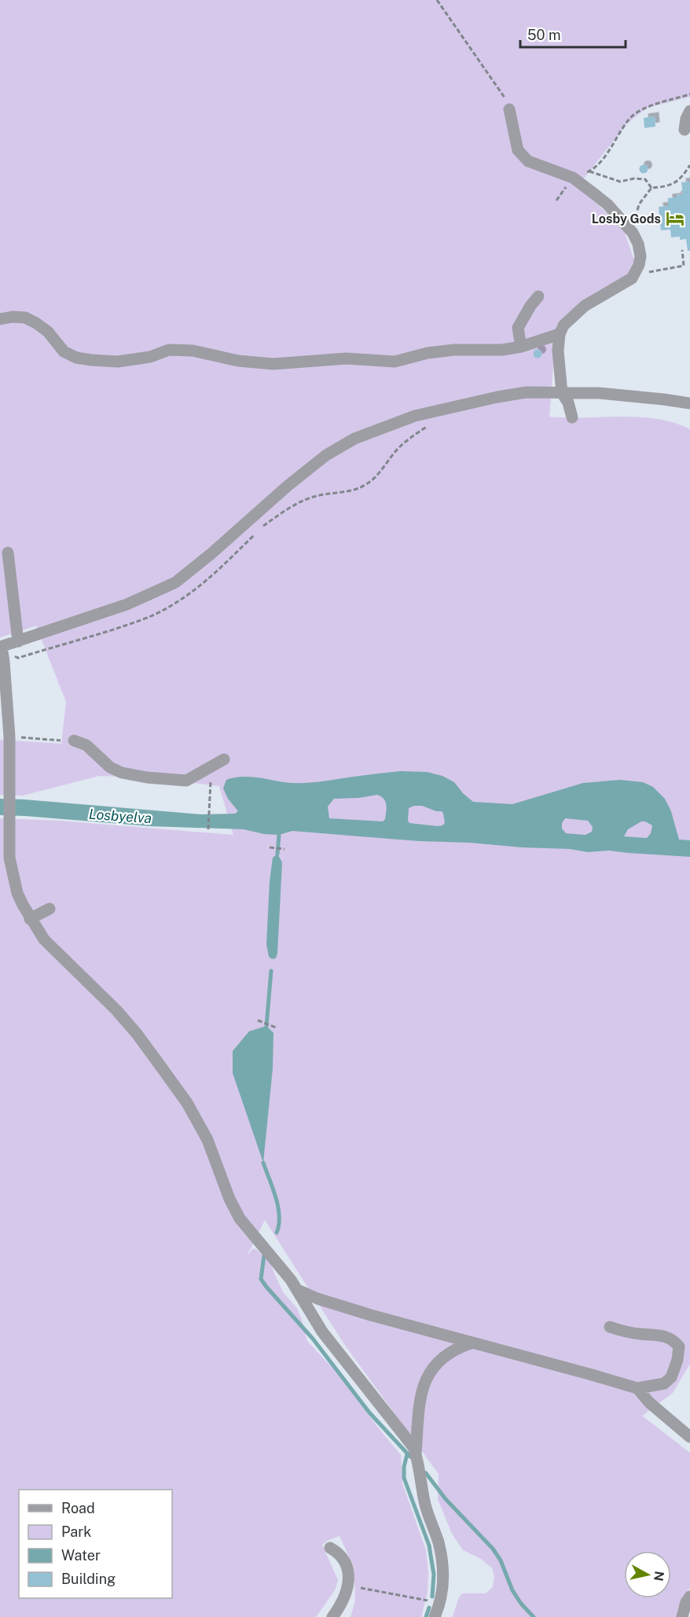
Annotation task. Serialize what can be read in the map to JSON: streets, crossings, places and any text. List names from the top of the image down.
{
  "water": ["Losbyelva"],
  "places": {
    "hotel": ["Losby Gods"]
  },
  "legend": [
    "Road",
    "Park",
    "Water",
    "Building"
  ],
  "scale_bar": "50 m",
  "north": "right"
}
